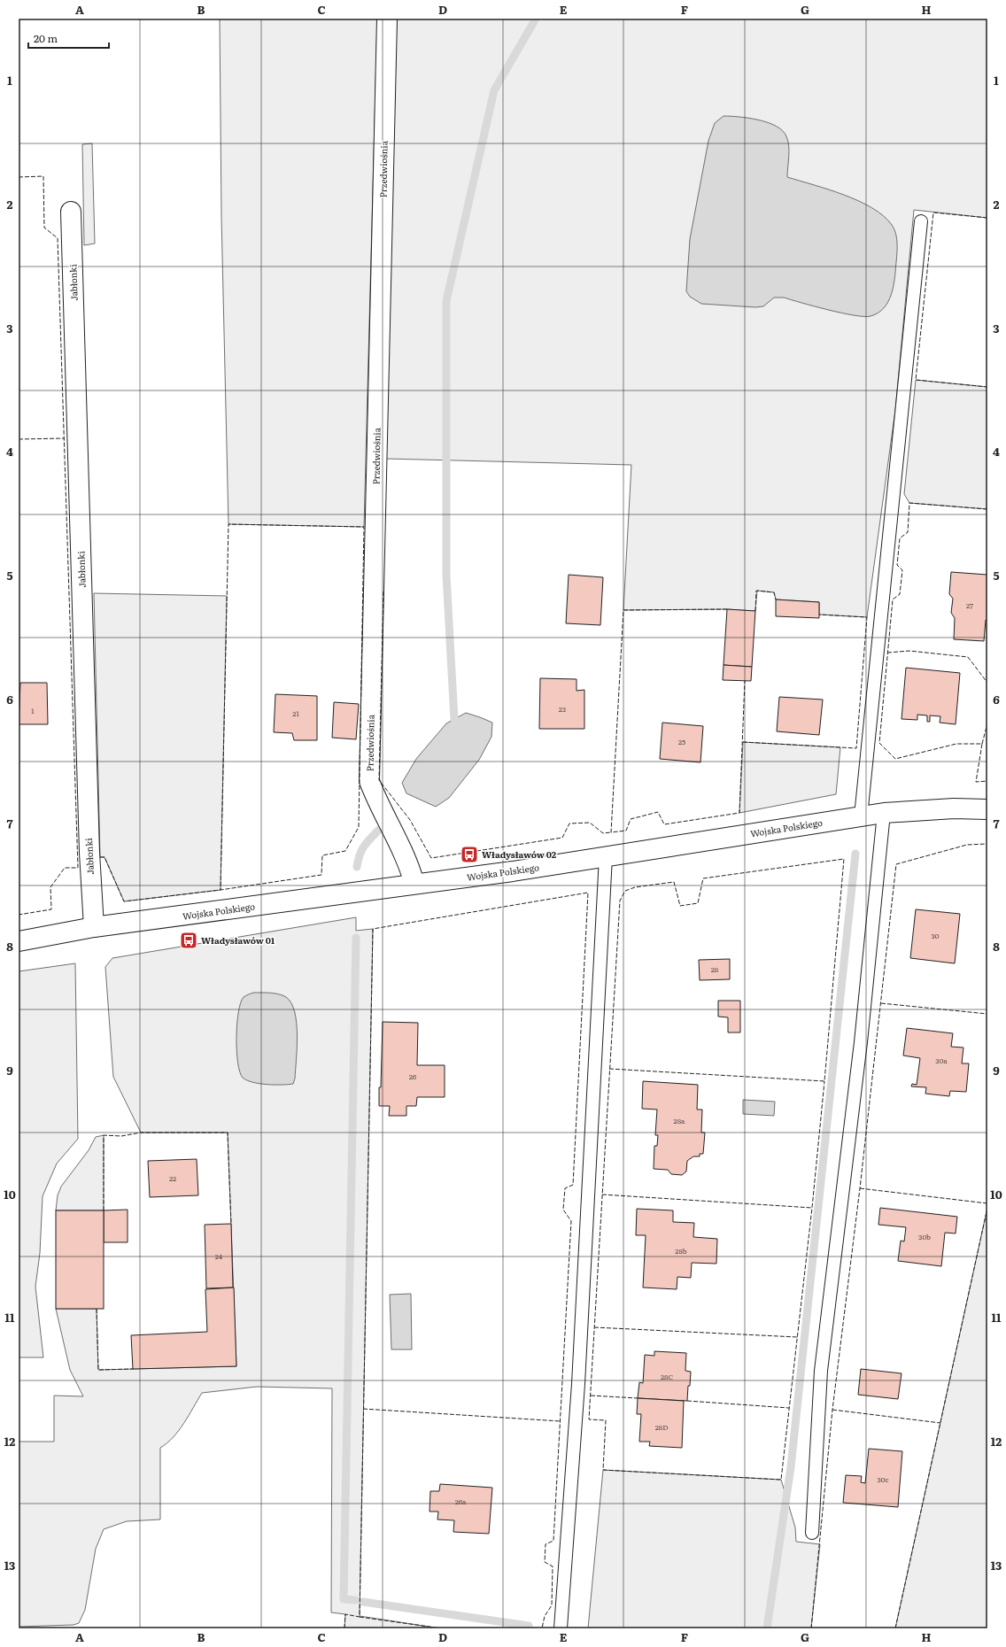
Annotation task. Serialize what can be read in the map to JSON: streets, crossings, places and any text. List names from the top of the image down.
{
  "streets": {
    "street": ["Przedwiośnia", "Jabłonki", "Wojska Polskiego"]
  },
  "crossings": [
    ["Przedwiośnia", "Wojska Polskiego"],
    ["Jabłonki", "Wojska Polskiego"]
  ],
  "places": {
    "bus stop": ["Władysławów 02", "Władysławów 01"]
  },
  "house_numbers": [
    "27",
    "23",
    "1",
    "21",
    "25",
    "30",
    "28",
    "30a",
    "26",
    "28a",
    "22",
    "30b",
    "28b",
    "24",
    "28C",
    "28D",
    "30c",
    "26a"
  ],
  "scale_bar": "20 m",
  "grid": {
    "columns": [
      "A",
      "B",
      "C",
      "D",
      "E",
      "F",
      "G",
      "H"
    ],
    "rows": [
      "1",
      "2",
      "3",
      "4",
      "5",
      "6",
      "7",
      "8",
      "9",
      "10",
      "11",
      "12",
      "13"
    ]
  }
}
